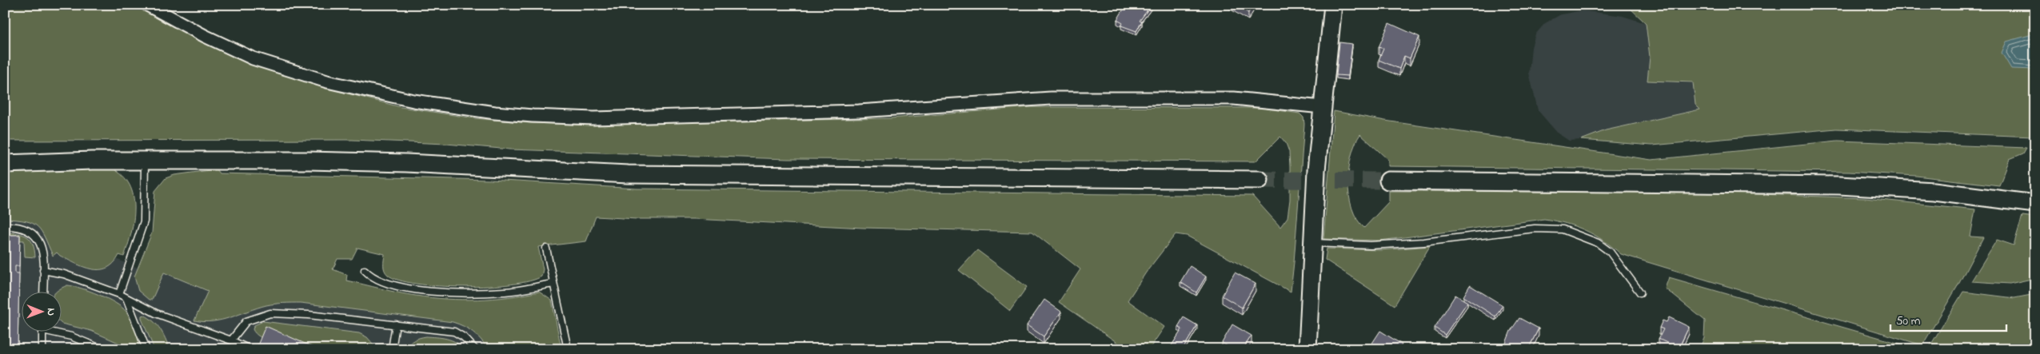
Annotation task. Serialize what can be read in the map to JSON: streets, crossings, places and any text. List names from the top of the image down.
{
  "scale_bar": "50 m",
  "north": "right"
}
